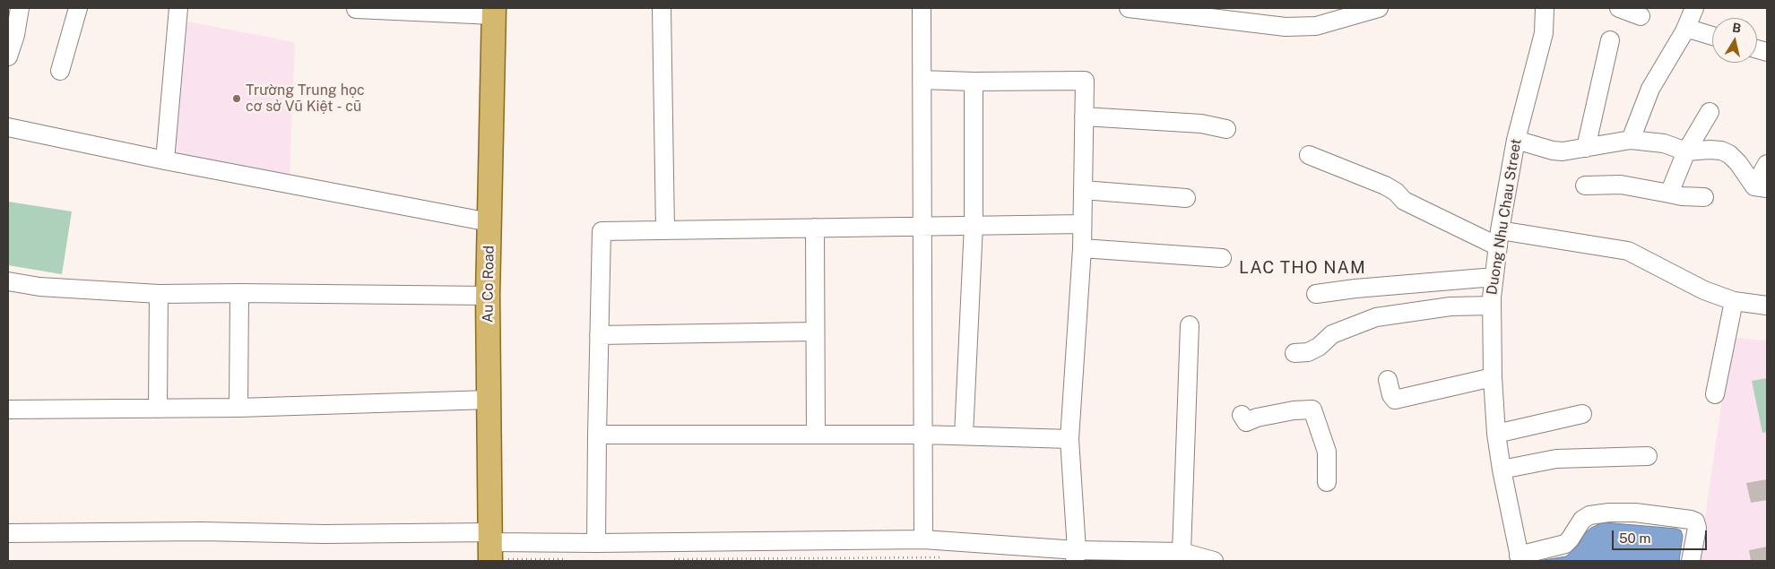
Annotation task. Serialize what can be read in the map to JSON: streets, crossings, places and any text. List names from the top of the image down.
{
  "streets": {
    "main road": ["Au Co Road"],
    "street": ["Duong Nhu Chau Street"]
  },
  "districts": ["LAC THO NAM"],
  "places": ["Trường Trung học cơ sở Vũ Kiệt - cũ"],
  "scale_bar": "50 m",
  "north": "top"
}
